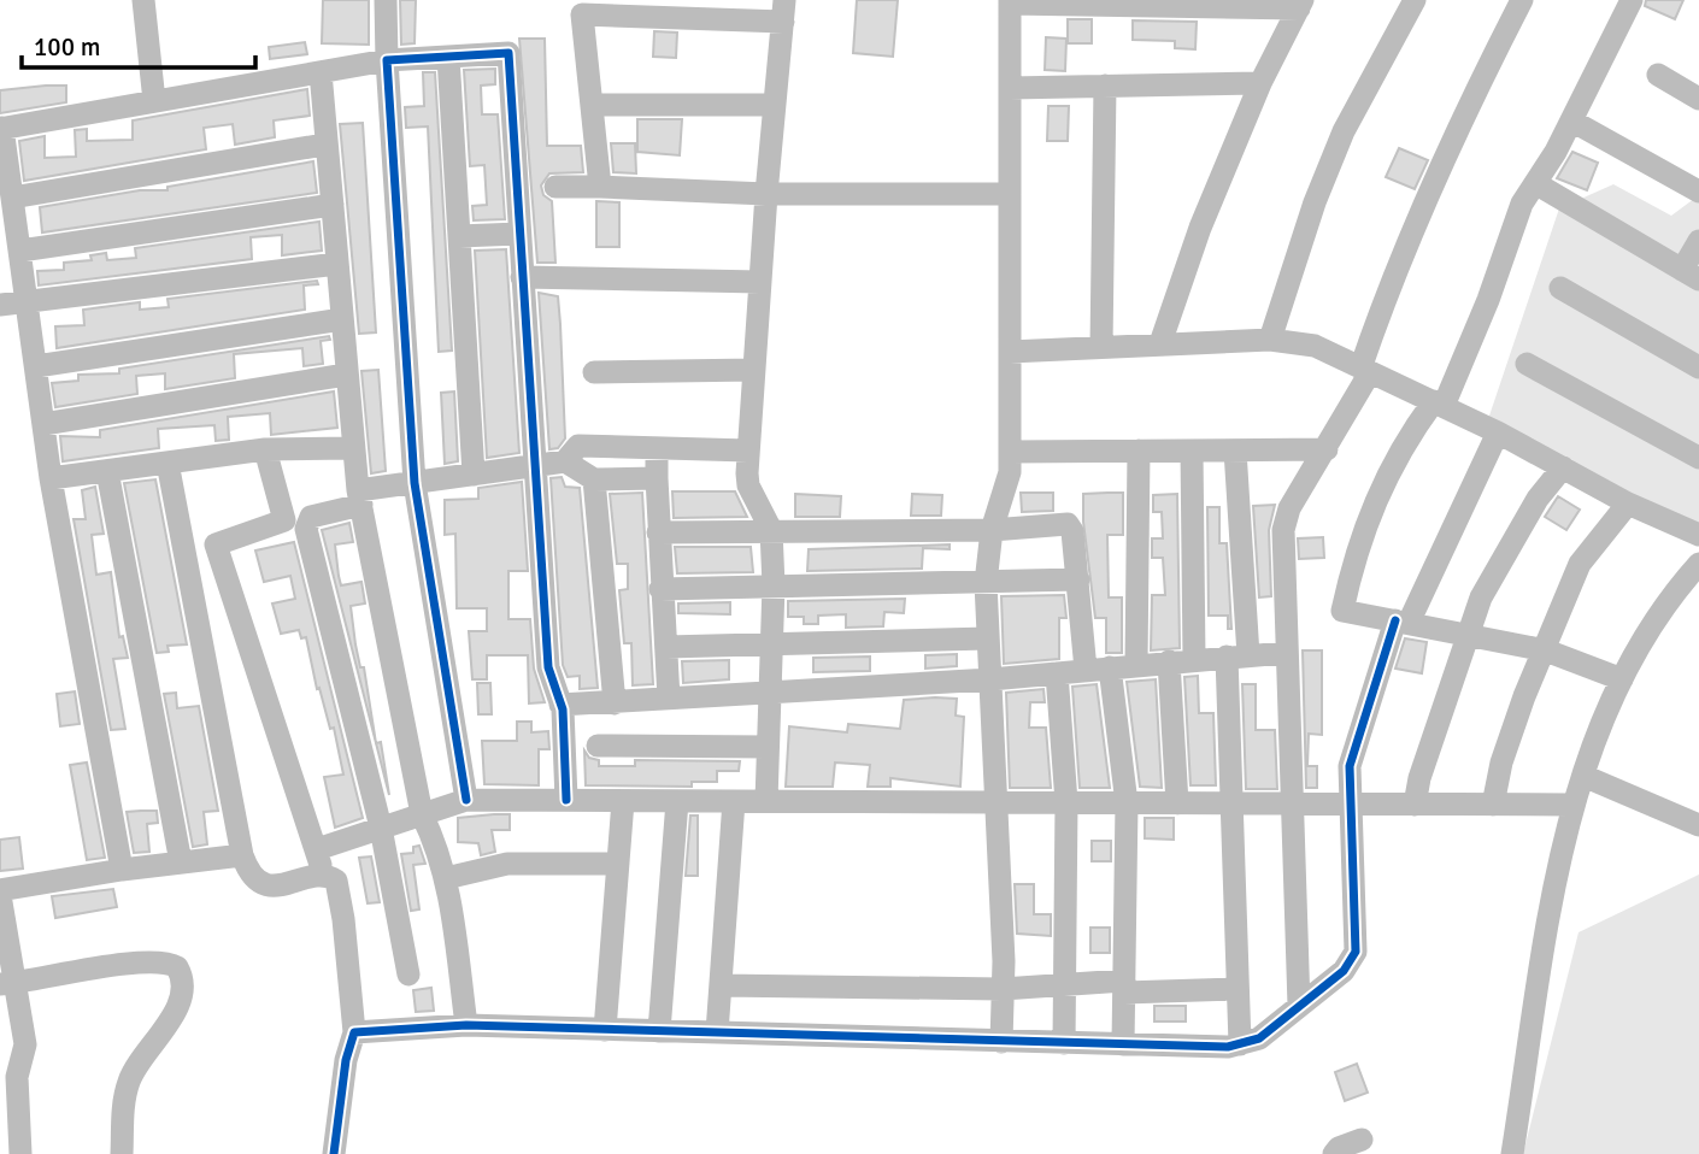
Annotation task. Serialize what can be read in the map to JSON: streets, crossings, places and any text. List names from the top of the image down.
{
  "scale_bar": "100 m"
}
